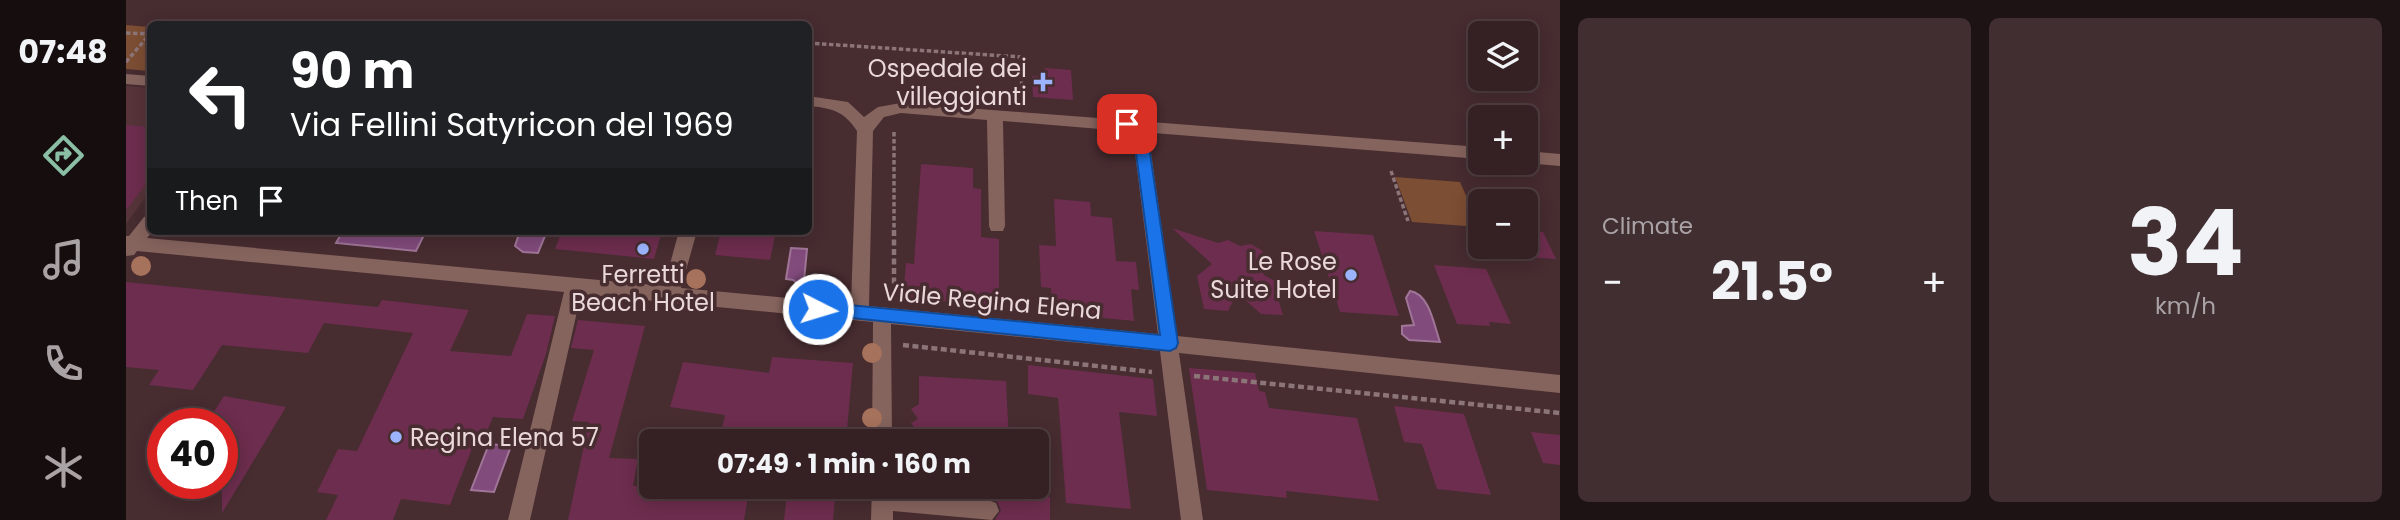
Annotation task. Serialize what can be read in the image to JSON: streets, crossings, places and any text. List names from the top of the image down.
{
  "streets": {
    "street": ["Viale Regina Elena"]
  },
  "places": {
    "health": ["Ospedale dei villeggianti"],
    "other": ["Ferretti Beach Hotel", "Le Rose Suite Hotel", "Regina Elena 57"]
  },
  "page": {
    "tabs": "07:48",
    "tile": [
      "Climate",
      ["34", "km/h"]
    ],
    "map_buttons": ["+", "−"],
    "turn": ["90 m", "Via Fellini Satyricon del 1969"],
    "then": "Then",
    "heat": ["−", "21.5°", "+"],
    "limit": "40",
    "trip": "07:49 · 1 min · 160 m"
  }
}
